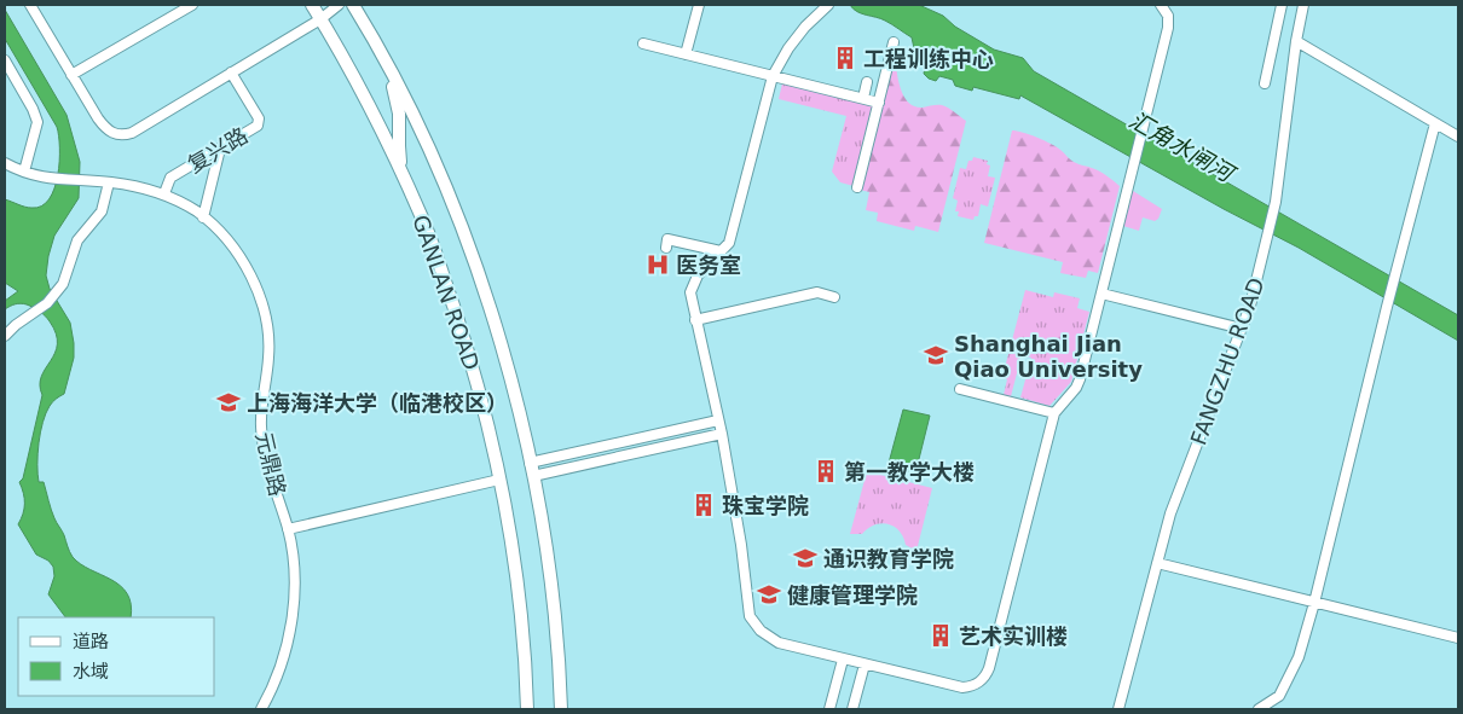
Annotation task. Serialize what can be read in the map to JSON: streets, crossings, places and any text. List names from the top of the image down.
{
  "streets": {
    "main road": ["GANLAN ROAD"],
    "street": ["复兴路", "FANGZHU ROAD", "元鼎路"]
  },
  "crossings": [
    ["复兴路", "元鼎路"]
  ],
  "water": ["汇角水闸河"],
  "places": {
    "building": [
      "工程训练中心",
      "第一教学大楼",
      "珠宝学院",
      "艺术实训楼"
    ],
    "hospital": ["医务室"],
    "school or university": [
      "Shanghai Jian Qiao University",
      "上海海洋大学（临港校区）",
      "通识教育学院",
      "健康管理学院"
    ]
  },
  "legend": ["道路", "水域"]
}
